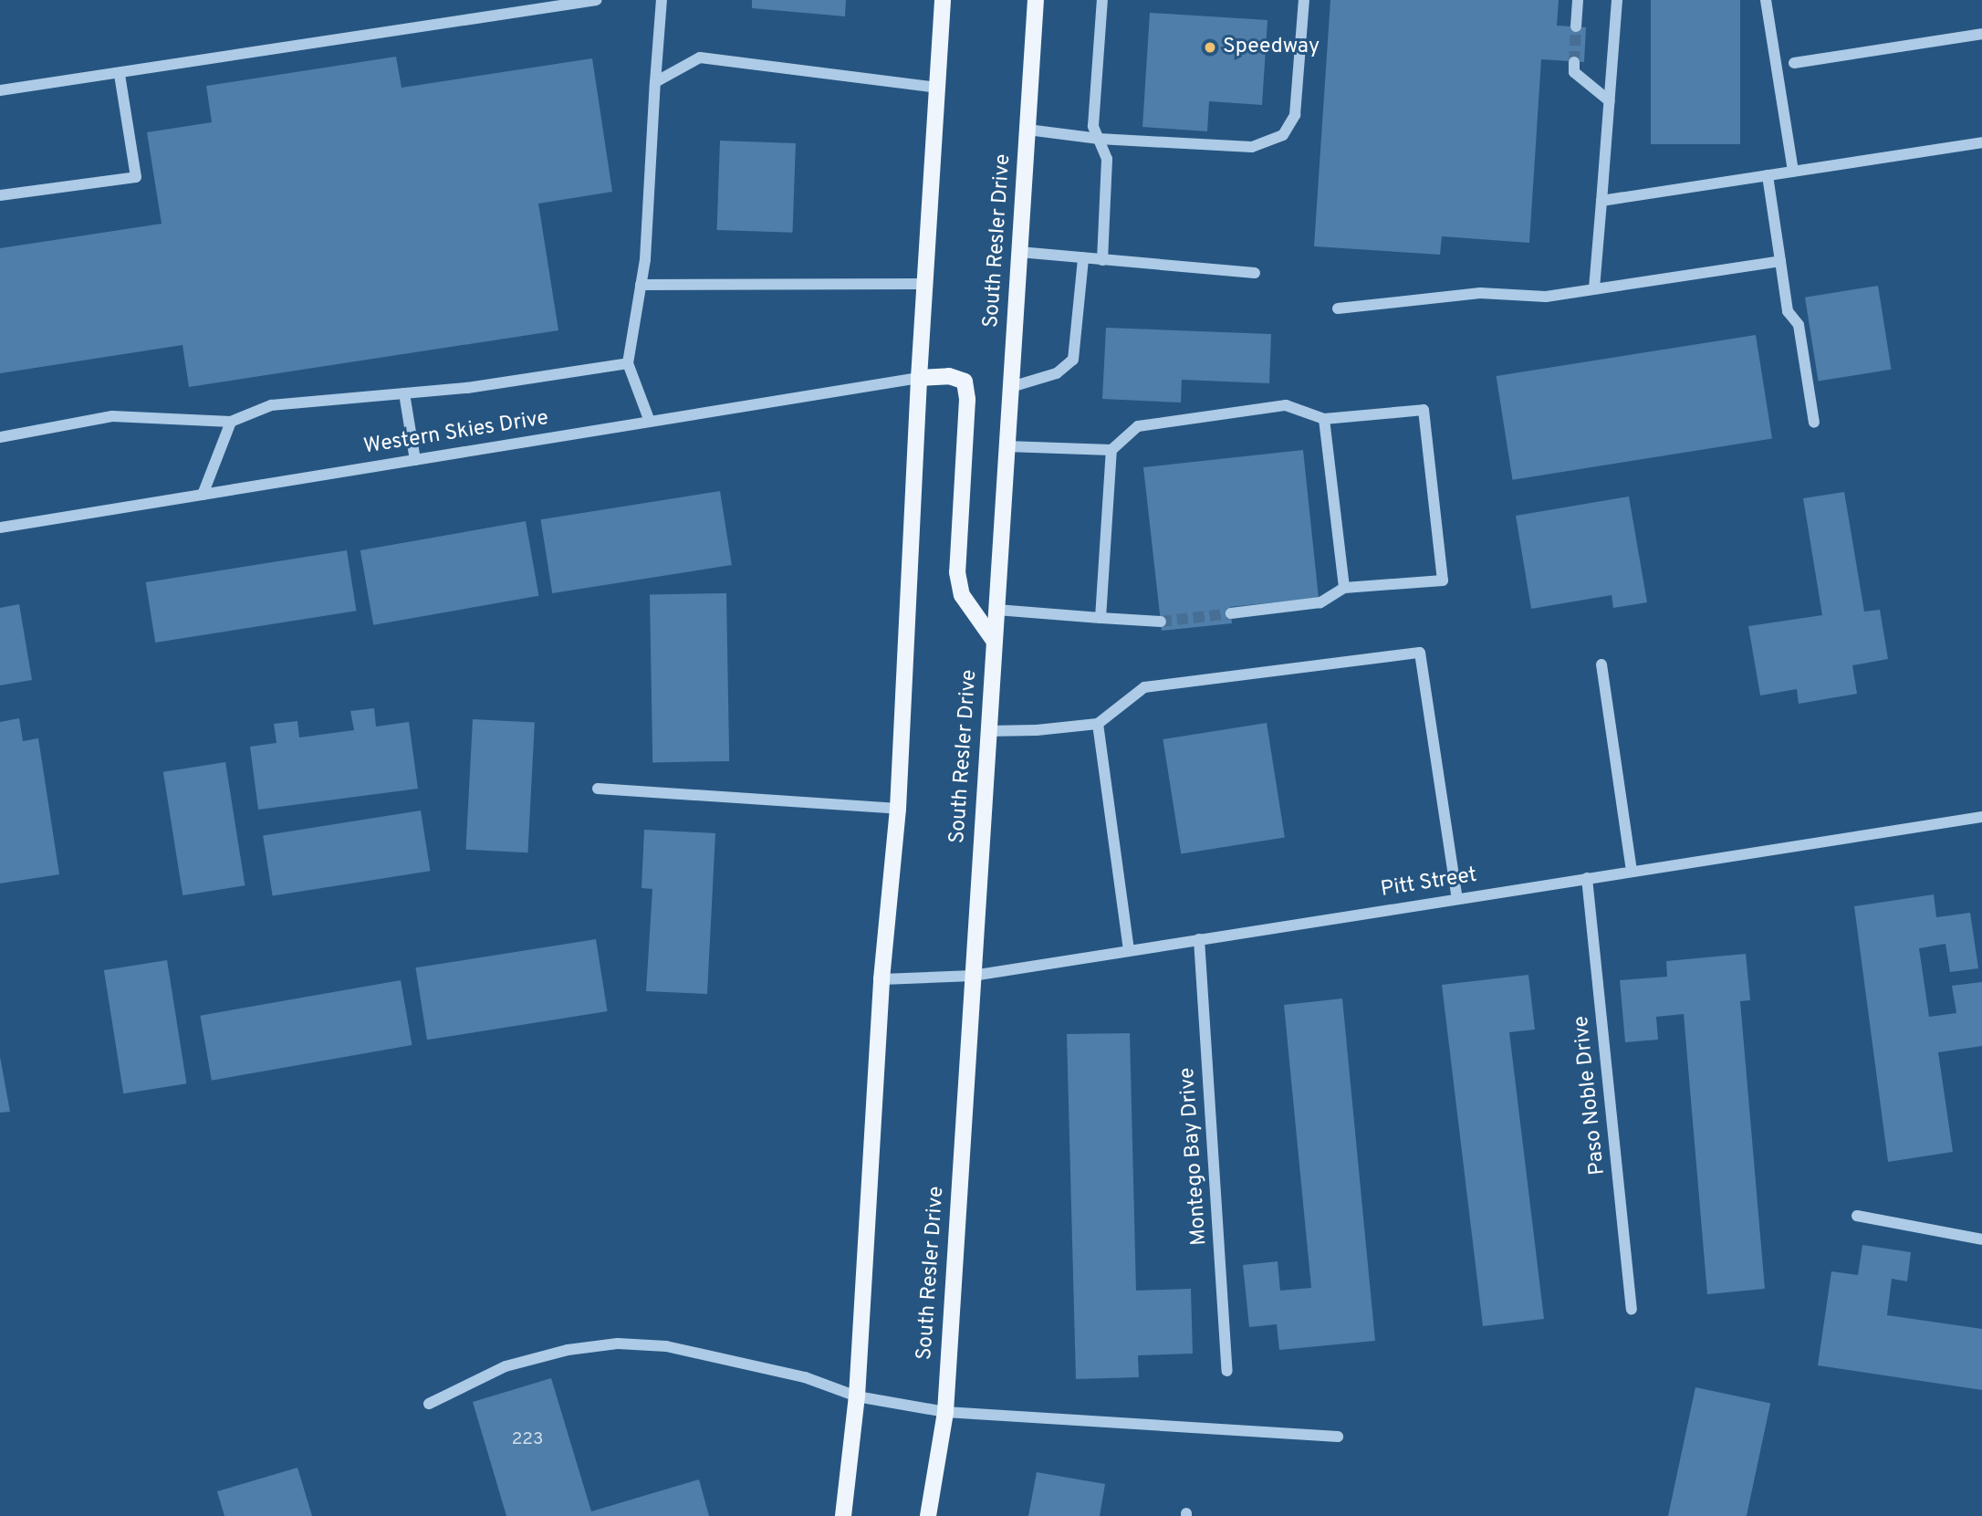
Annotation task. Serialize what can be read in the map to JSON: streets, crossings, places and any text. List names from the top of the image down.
{
  "streets": {
    "main road": ["South Resler Drive"],
    "street": [
      "Western Skies Drive",
      "Pitt Street",
      "Paso Noble Drive",
      "Montego Bay Drive"
    ]
  },
  "crossings": [
    ["South Resler Drive", "Pitt Street"],
    ["Pitt Street", "Paso Noble Drive"],
    ["Pitt Street", "Montego Bay Drive"]
  ],
  "places": ["Speedway"],
  "house_numbers": ["223"]
}
